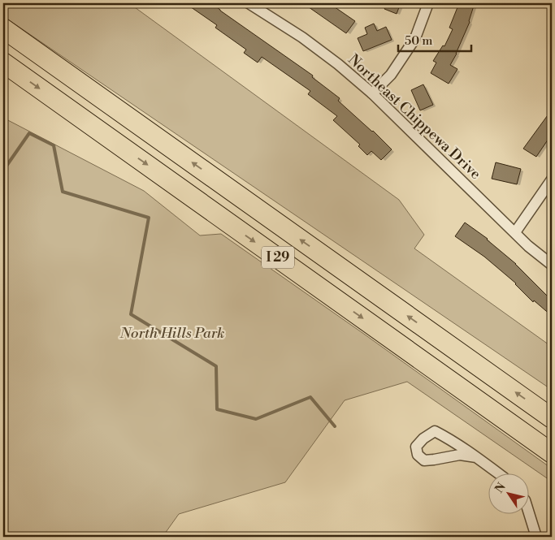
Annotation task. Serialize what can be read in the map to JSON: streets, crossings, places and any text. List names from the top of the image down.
{
  "streets": {
    "highway": ["I 29"],
    "street": ["Northeast Chippewa Drive"]
  },
  "parks": ["North Hills Park"],
  "scale_bar": "50 m",
  "north": "top left"
}
